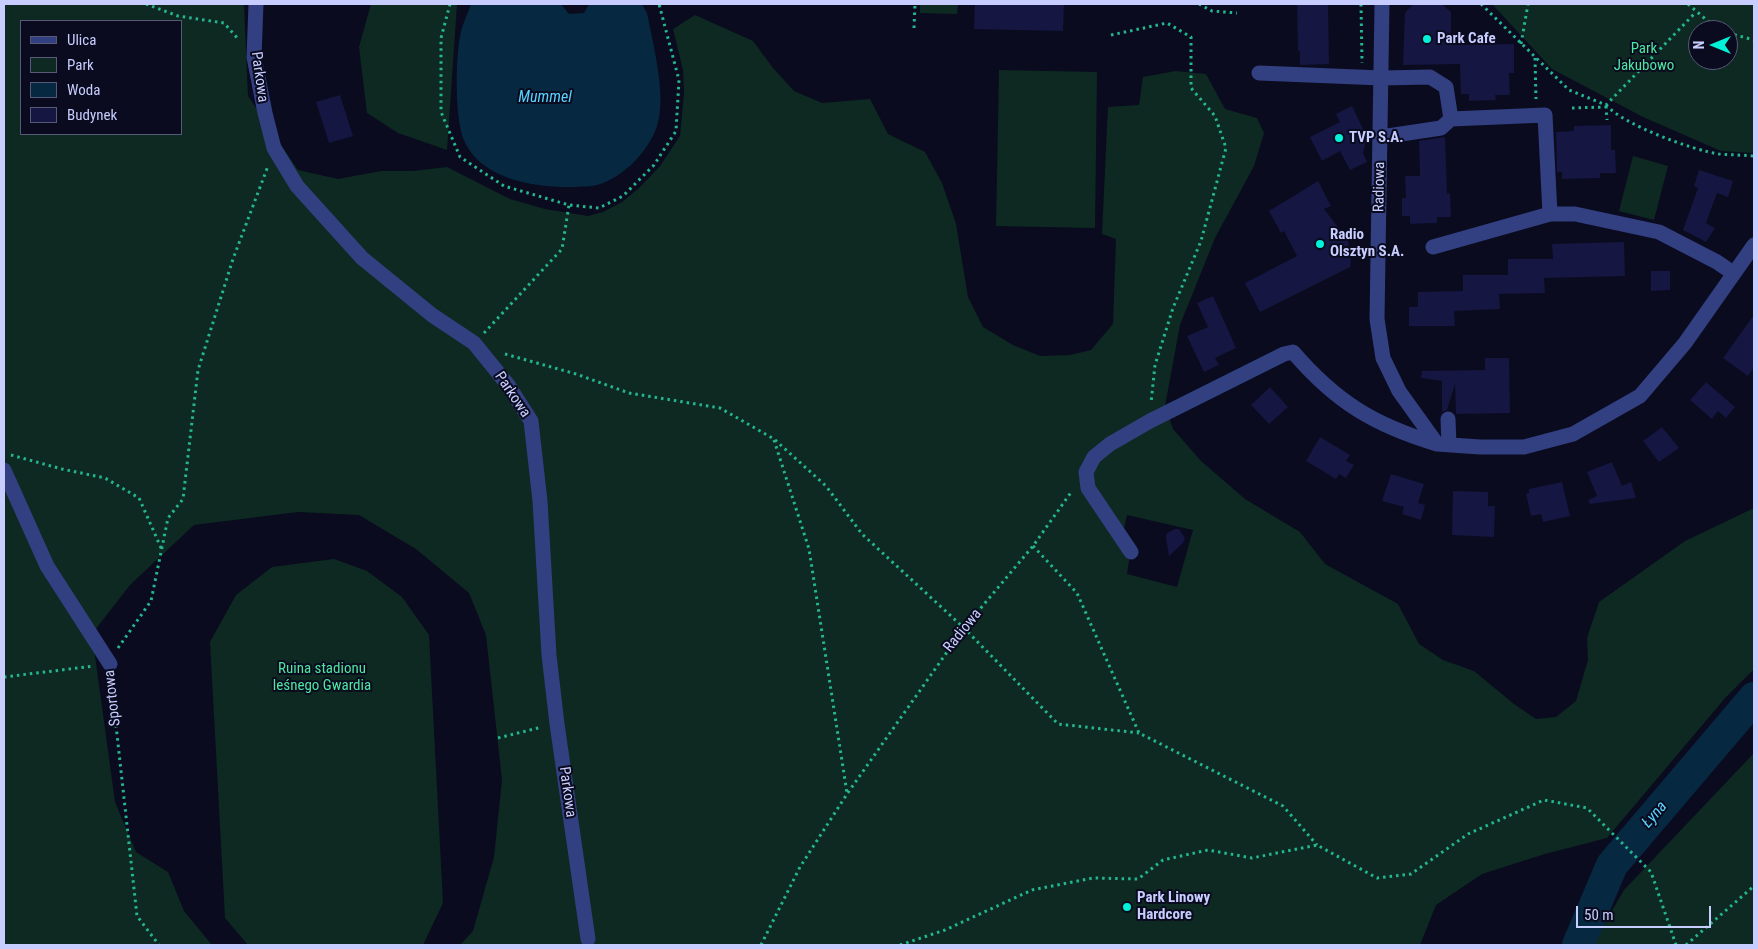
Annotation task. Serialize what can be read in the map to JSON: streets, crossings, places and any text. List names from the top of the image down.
{
  "streets": {
    "street": ["Parkowa", "Radiowa", "Sportowa"]
  },
  "water": ["Mummel", "Łyna"],
  "parks": ["Park Jakubowo", "Ruina stadionu leśnego Gwardia"],
  "places": [
    "Park Cafe",
    "TVP S.A.",
    "Radio Olsztyn S.A.",
    "Park Linowy Hardcore"
  ],
  "legend": [
    "Ulica",
    "Park",
    "Woda",
    "Budynek"
  ],
  "scale_bar": "50 m",
  "north": "left"
}
